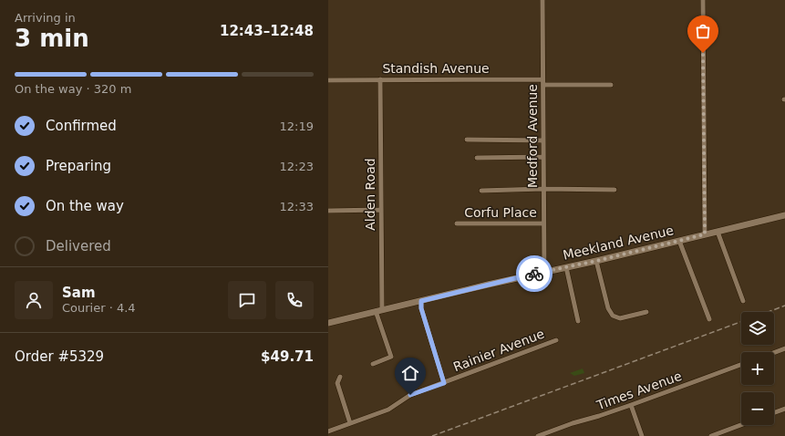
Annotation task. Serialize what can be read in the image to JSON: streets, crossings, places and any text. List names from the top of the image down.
{
  "streets": {
    "main road": ["Meekland Avenue"],
    "street": [
      "Standish Avenue",
      "Medford Avenue",
      "Alden Road",
      "Corfu Place",
      "Rainier Avenue",
      "Times Avenue"
    ]
  },
  "crossings": [
    ["Standish Avenue", "Medford Avenue"],
    ["Standish Avenue", "Alden Road"],
    ["Medford Avenue", "Corfu Place"],
    ["Medford Avenue", "Meekland Avenue"],
    ["Alden Road", "Meekland Avenue"]
  ],
  "page": {
    "heading": ["3 min", "Arriving in", "12:43–12:48"],
    "panel": [
      "Sam",
      "Courier · 4.4",
      "Order #5329",
      "$49.71"
    ],
    "bar": "On the way · 320 m",
    "list": [
      ["Confirmed", "12:19"],
      ["Preparing", "12:23"],
      ["On the way", "12:33"],
      "Delivered"
    ],
    "map_buttons": ["+", "−"]
  }
}
